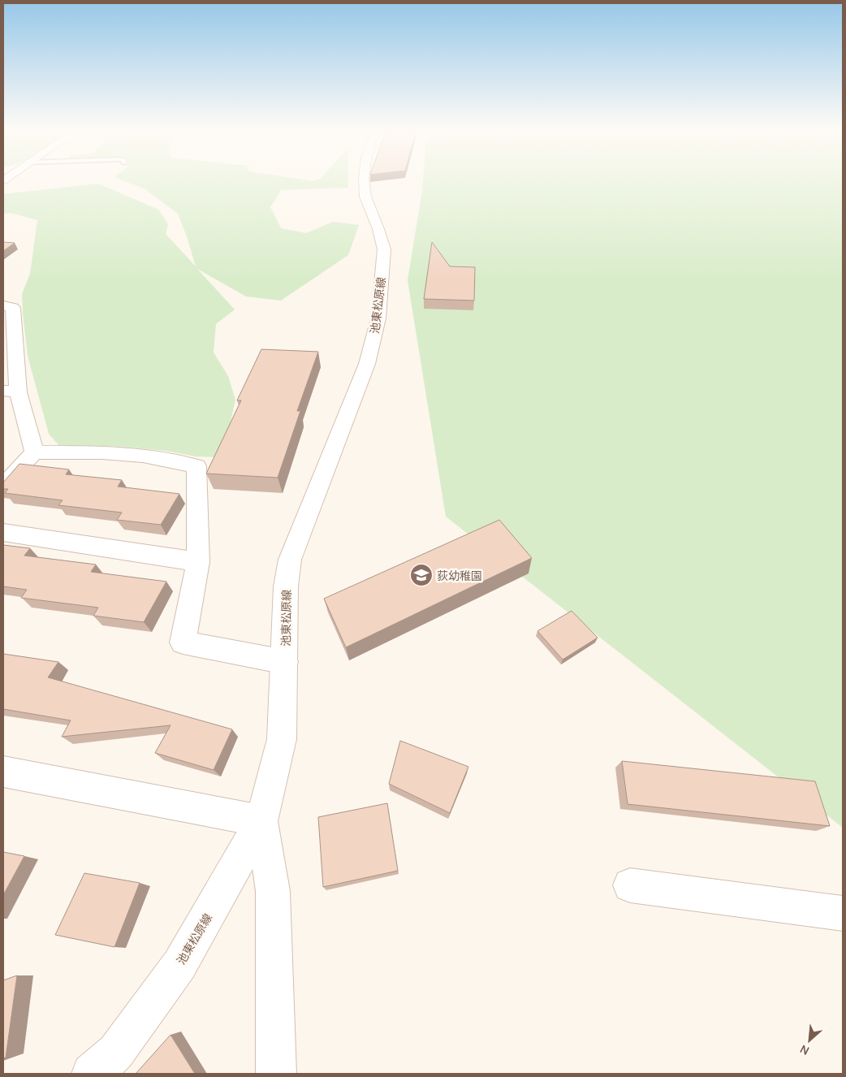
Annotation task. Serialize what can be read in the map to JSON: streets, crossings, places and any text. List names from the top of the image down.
{
  "streets": {
    "street": ["池東松原線"]
  },
  "places": {
    "school or university": ["荻幼稚園"]
  },
  "north": "bottom left"
}
